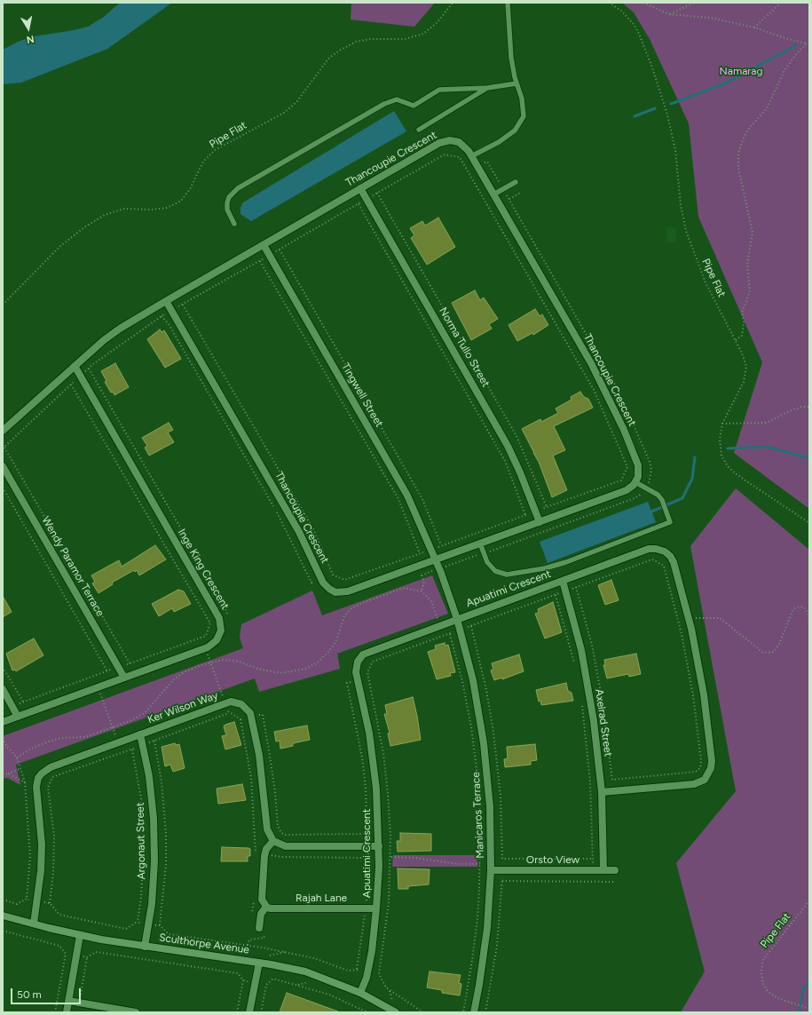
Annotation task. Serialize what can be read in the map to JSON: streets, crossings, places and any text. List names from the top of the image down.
{
  "streets": {
    "street": [
      "Thancoupie Crescent",
      "Norma Tullo Street",
      "Tingwell Street",
      "Wendy Paramor Terrace",
      "Inge King Crescent",
      "Apuatimi Crescent",
      "Ker Wilson Way",
      "Axelrad Street",
      "Manicaros Terrace",
      "Argonaut Street",
      "Orsto View",
      "Rajah Lane",
      "Sculthorpe Avenue"
    ],
    "path": ["Pipe Flat"]
  },
  "crossings": [
    ["Thancoupie Crescent", "Norma Tullo Street"],
    ["Thancoupie Crescent", "Tingwell Street"],
    ["Thancoupie Crescent", "Inge King Crescent"],
    ["Thancoupie Crescent", "Manicaros Terrace"],
    ["Tingwell Street", "Manicaros Terrace"],
    ["Wendy Paramor Terrace", "Inge King Crescent"],
    ["Apuatimi Crescent", "Axelrad Street"],
    ["Apuatimi Crescent", "Manicaros Terrace"],
    ["Apuatimi Crescent", "Rajah Lane"],
    ["Apuatimi Crescent", "Sculthorpe Avenue"],
    ["Ker Wilson Way", "Argonaut Street"],
    ["Ker Wilson Way", "Sculthorpe Avenue"],
    ["Axelrad Street", "Orsto View"],
    ["Manicaros Terrace", "Orsto View"],
    ["Argonaut Street", "Sculthorpe Avenue"]
  ],
  "parks": ["Namarag"],
  "scale_bar": "50 m",
  "north": "bottom"
}
